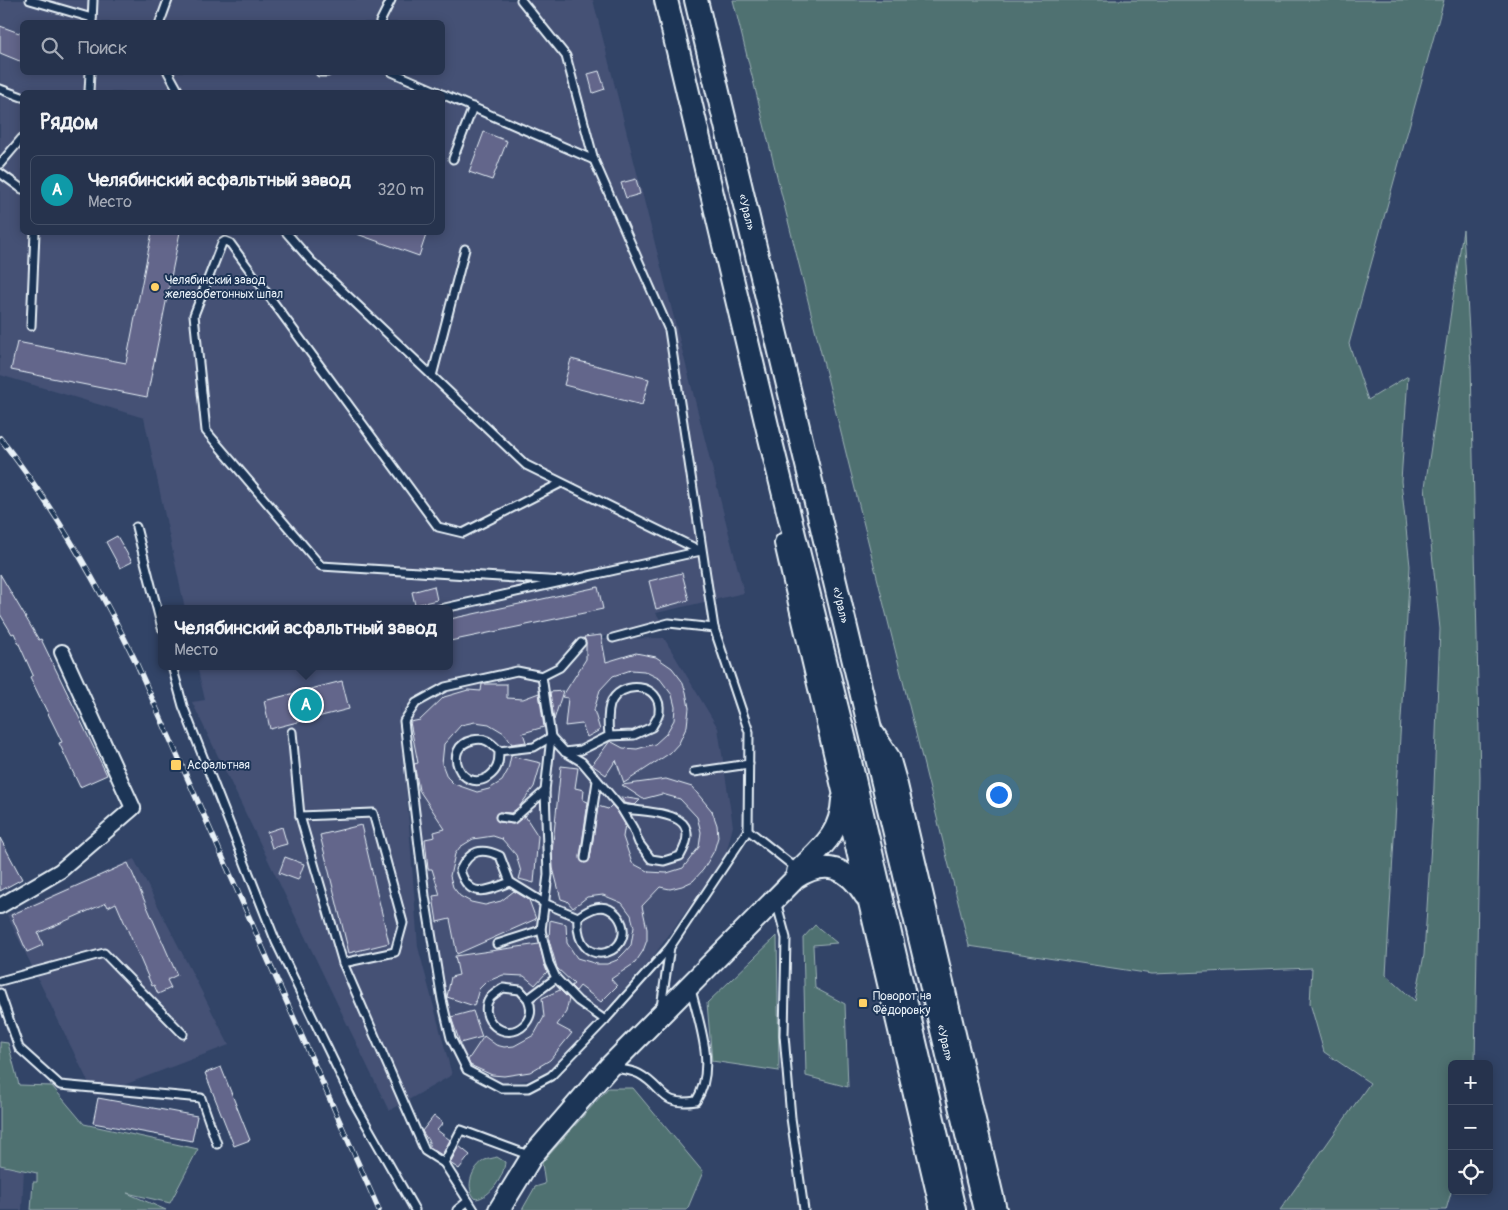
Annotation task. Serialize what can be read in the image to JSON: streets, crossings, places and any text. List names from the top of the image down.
{
  "streets": {
    "main road": ["«Урал»"]
  },
  "places": {
    "other": ["Челябинский завод железобетонных шпал"],
    "transit": ["Асфальтная", "Поворот на Фёдоровку"]
  },
  "page": {
    "search": "Поиск",
    "heading": "Рядом",
    "list": [
      {
        "mark": "A",
        "name": "Челябинский асфальтный завод",
        "note": "Место",
        "value": "320 m"
      }
    ],
    "popup": ["Челябинский асфальтный завод", "Место"],
    "pins": "A",
    "map_buttons": ["+", "−"]
  }
}
